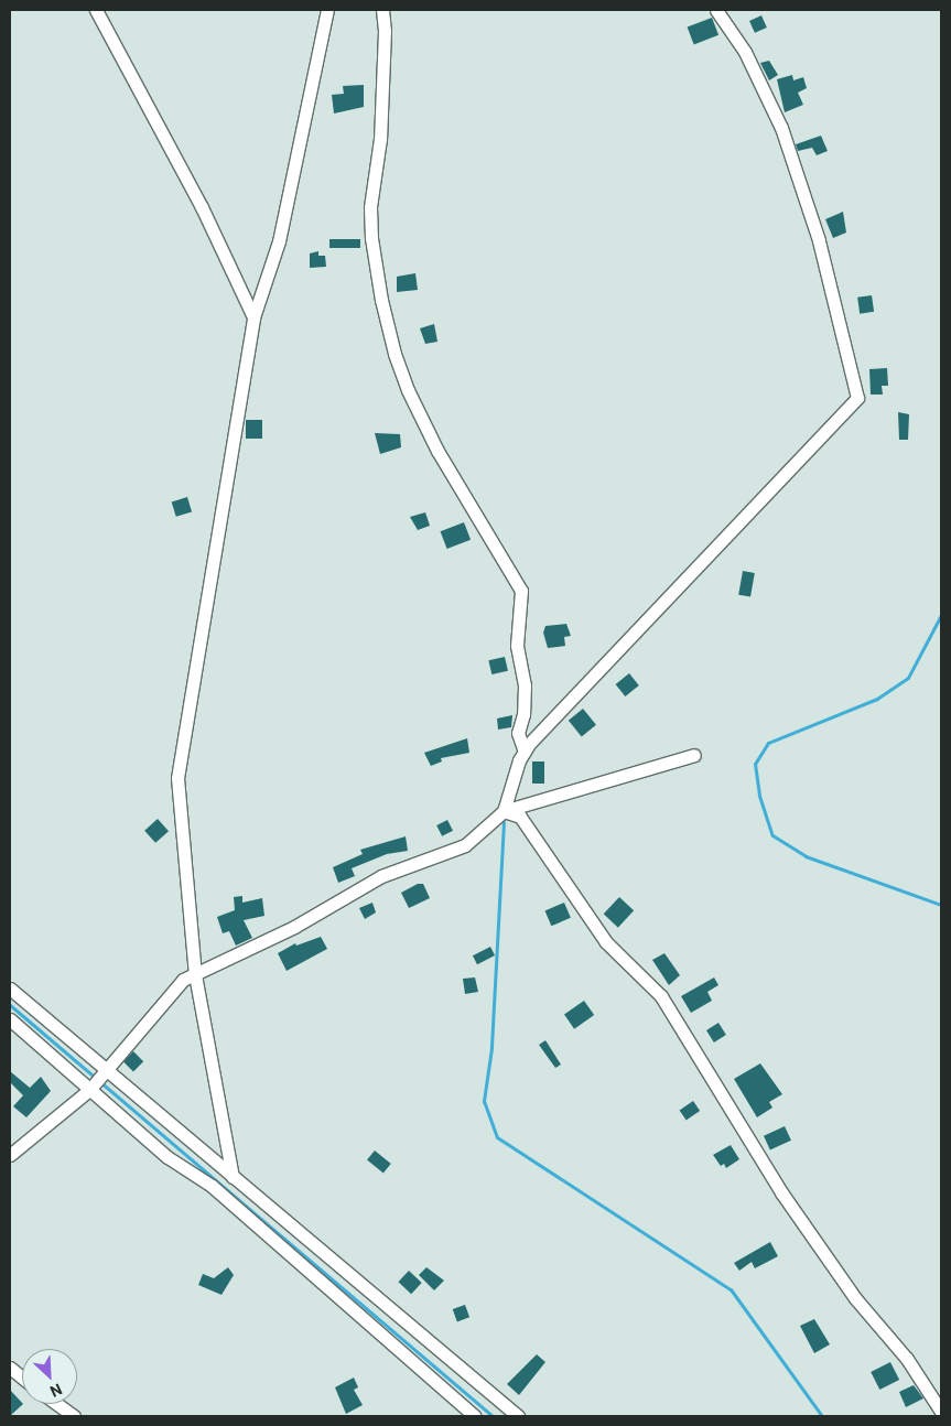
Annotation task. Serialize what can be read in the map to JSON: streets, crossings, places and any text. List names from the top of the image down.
{
  "north": "bottom right"
}
